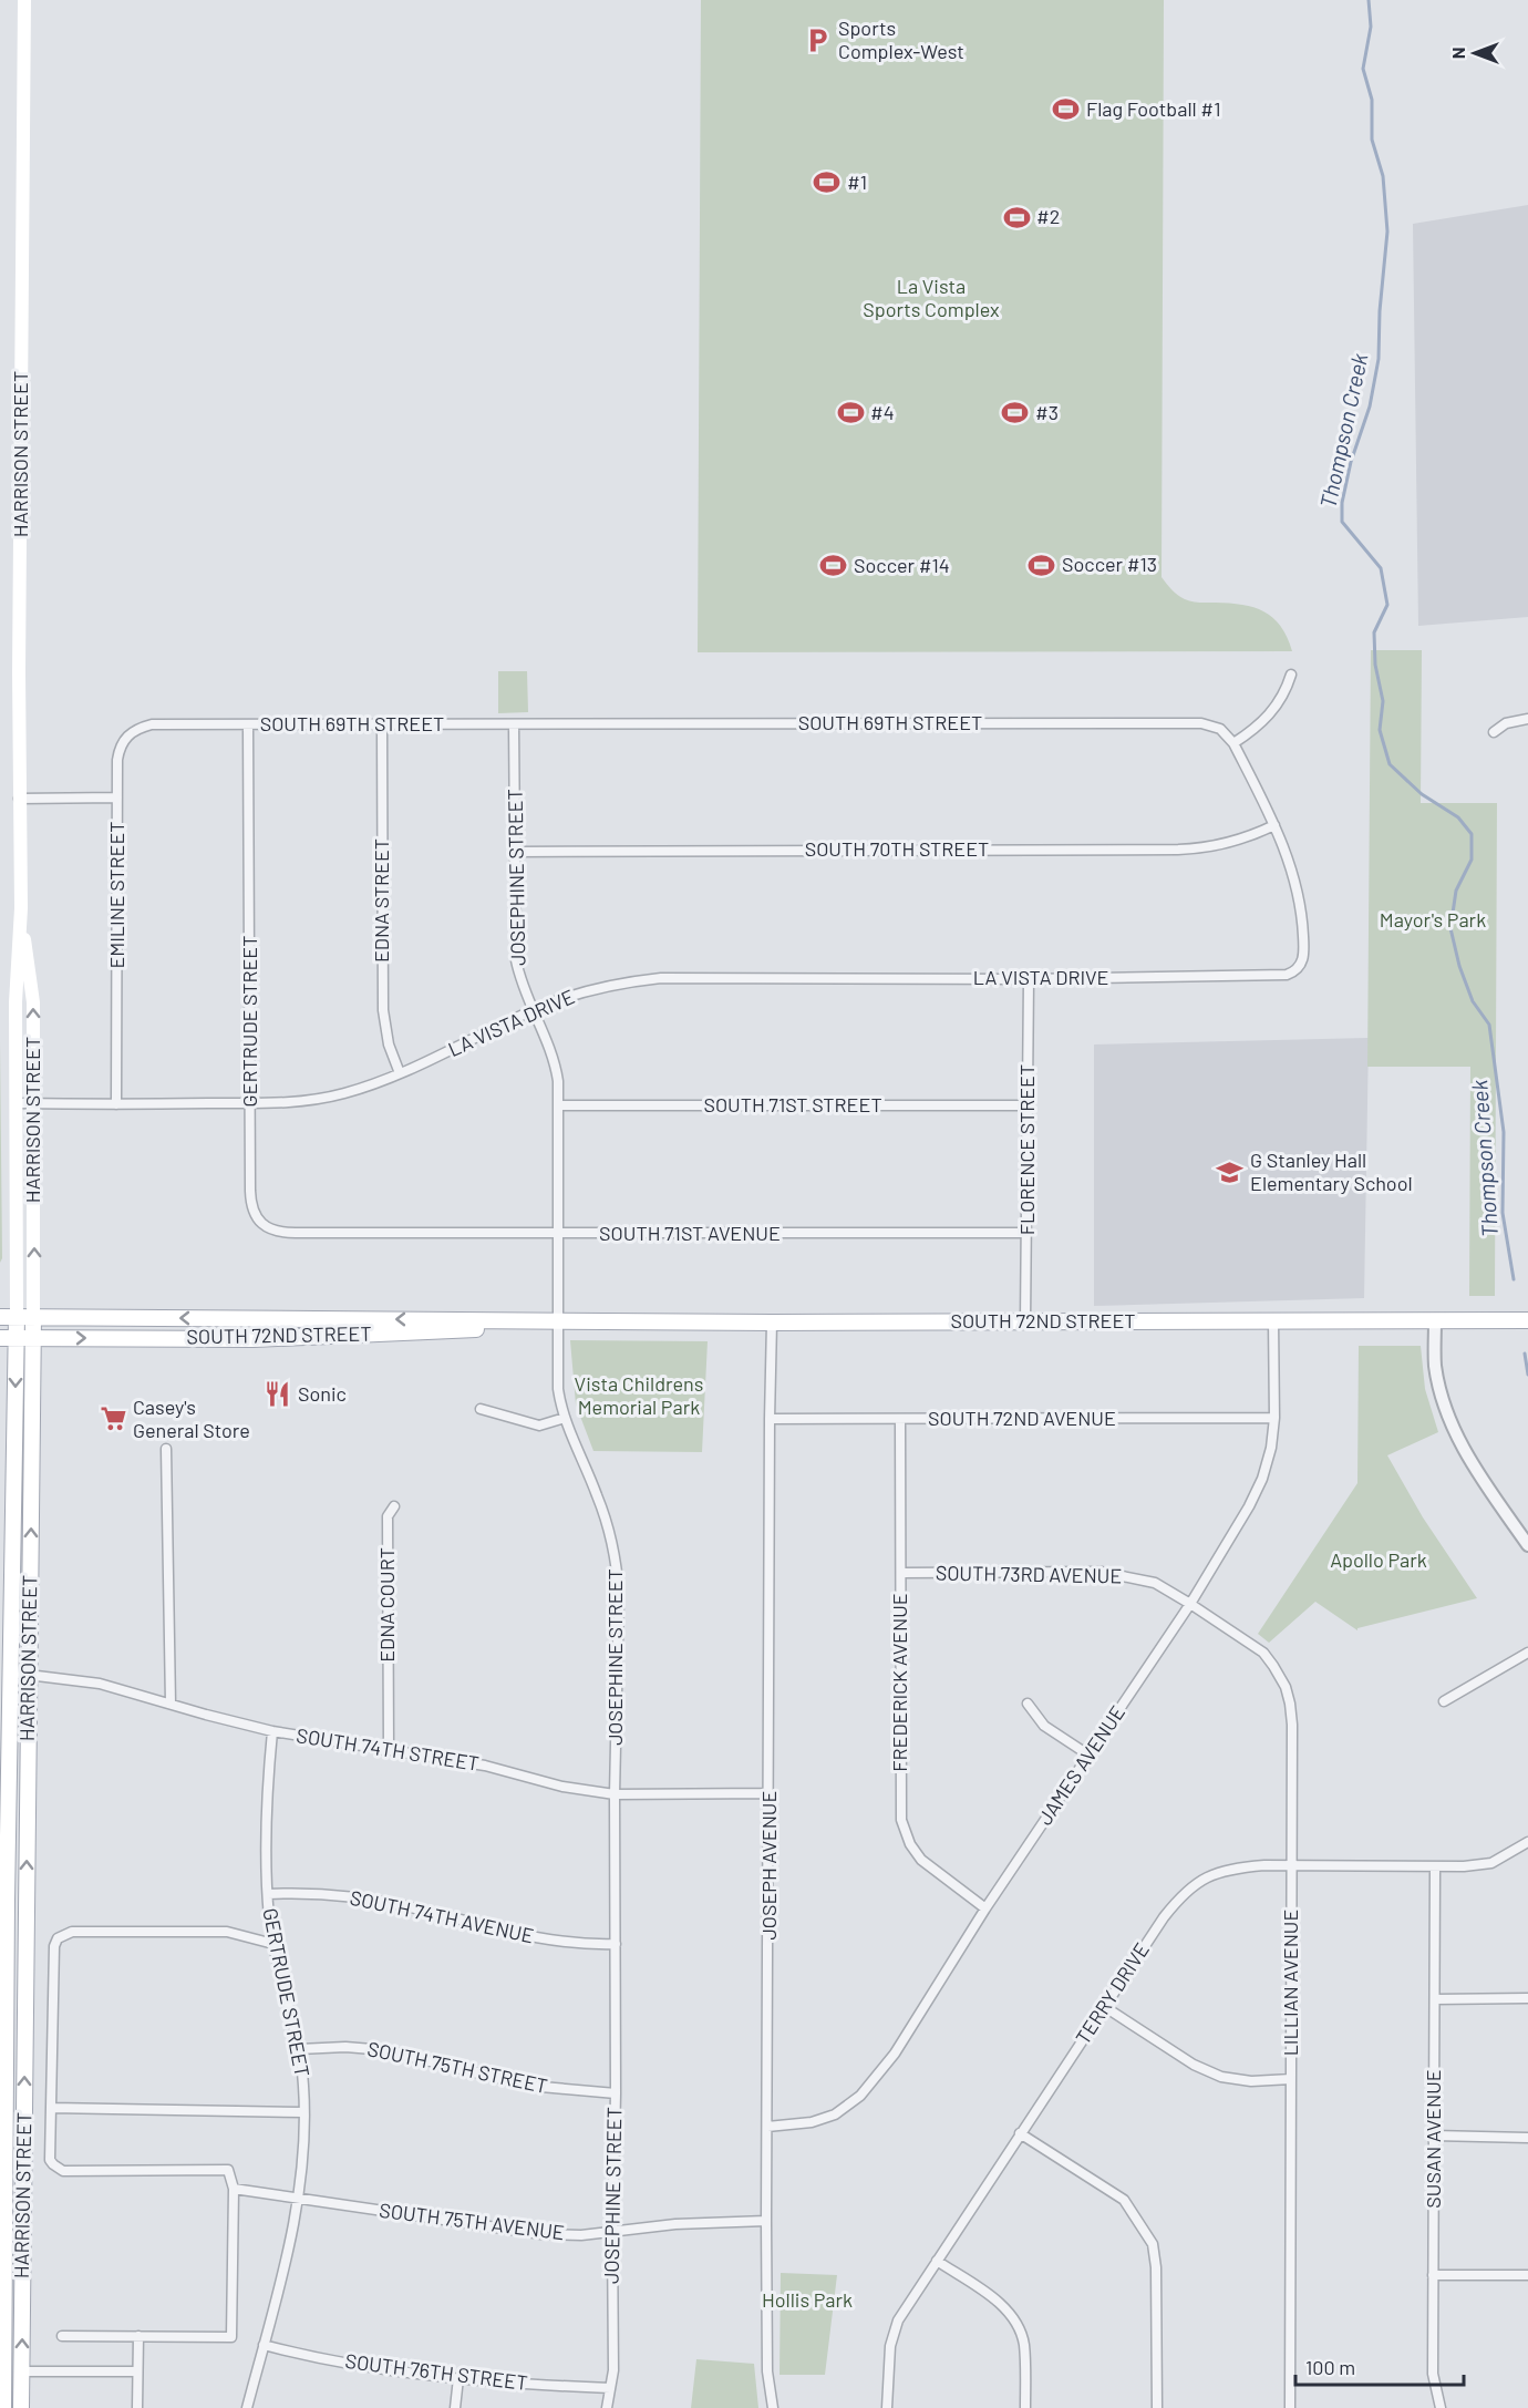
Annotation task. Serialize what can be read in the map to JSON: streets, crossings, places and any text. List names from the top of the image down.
{
  "streets": {
    "main road": ["HARRISON STREET", "SOUTH 72ND STREET"],
    "street": [
      "SOUTH 69TH STREET",
      "SOUTH 70TH STREET",
      "JOSEPHINE STREET",
      "EMILINE STREET",
      "EDNA STREET",
      "LA VISTA DRIVE",
      "GERTRUDE STREET",
      "SOUTH 71ST STREET",
      "FLORENCE STREET",
      "SOUTH 71ST AVENUE",
      "SOUTH 72ND AVENUE",
      "SOUTH 73RD AVENUE",
      "EDNA COURT",
      "FREDERICK AVENUE",
      "SOUTH 74TH STREET",
      "JAMES AVENUE",
      "JOSEPH AVENUE",
      "SOUTH 74TH AVENUE",
      "LILLIAN AVENUE",
      "TERRY DRIVE",
      "SOUTH 75TH STREET",
      "SUSAN AVENUE",
      "SOUTH 75TH AVENUE",
      "SOUTH 76TH STREET"
    ]
  },
  "crossings": [
    ["HARRISON STREET", "LA VISTA DRIVE"],
    ["HARRISON STREET", "SOUTH 72ND STREET"],
    ["HARRISON STREET", "SOUTH 74TH STREET"],
    ["SOUTH 69TH STREET", "SOUTH 70TH STREET"],
    ["SOUTH 69TH STREET", "JOSEPHINE STREET"],
    ["SOUTH 69TH STREET", "EMILINE STREET"],
    ["SOUTH 69TH STREET", "EDNA STREET"],
    ["SOUTH 69TH STREET", "LA VISTA DRIVE"],
    ["SOUTH 69TH STREET", "GERTRUDE STREET"],
    ["SOUTH 70TH STREET", "JOSEPHINE STREET"],
    ["JOSEPHINE STREET", "LA VISTA DRIVE"],
    ["JOSEPHINE STREET", "SOUTH 71ST STREET"],
    ["JOSEPHINE STREET", "SOUTH 71ST AVENUE"],
    ["JOSEPHINE STREET", "SOUTH 72ND STREET"],
    ["JOSEPHINE STREET", "SOUTH 74TH STREET"],
    ["JOSEPHINE STREET", "SOUTH 74TH AVENUE"],
    ["JOSEPHINE STREET", "SOUTH 75TH STREET"],
    ["JOSEPHINE STREET", "SOUTH 75TH AVENUE"],
    ["JOSEPHINE STREET", "SOUTH 76TH STREET"],
    ["EMILINE STREET", "LA VISTA DRIVE"],
    ["EDNA STREET", "LA VISTA DRIVE"],
    ["LA VISTA DRIVE", "GERTRUDE STREET"],
    ["LA VISTA DRIVE", "FLORENCE STREET"],
    ["GERTRUDE STREET", "SOUTH 71ST AVENUE"],
    ["GERTRUDE STREET", "SOUTH 74TH STREET"],
    ["GERTRUDE STREET", "SOUTH 74TH AVENUE"],
    ["GERTRUDE STREET", "SOUTH 75TH STREET"],
    ["GERTRUDE STREET", "SOUTH 75TH AVENUE"],
    ["GERTRUDE STREET", "SOUTH 76TH STREET"],
    ["SOUTH 71ST STREET", "FLORENCE STREET"],
    ["FLORENCE STREET", "SOUTH 71ST AVENUE"],
    ["FLORENCE STREET", "SOUTH 72ND STREET"],
    ["SOUTH 72ND STREET", "JAMES AVENUE"],
    ["SOUTH 72ND STREET", "JOSEPH AVENUE"],
    ["SOUTH 72ND AVENUE", "FREDERICK AVENUE"],
    ["SOUTH 72ND AVENUE", "JAMES AVENUE"],
    ["SOUTH 72ND AVENUE", "JOSEPH AVENUE"],
    ["SOUTH 73RD AVENUE", "FREDERICK AVENUE"],
    ["SOUTH 73RD AVENUE", "JAMES AVENUE"],
    ["SOUTH 73RD AVENUE", "LILLIAN AVENUE"],
    ["EDNA COURT", "SOUTH 74TH STREET"],
    ["FREDERICK AVENUE", "JAMES AVENUE"],
    ["SOUTH 74TH STREET", "JOSEPH AVENUE"],
    ["JAMES AVENUE", "JOSEPH AVENUE"],
    ["JAMES AVENUE", "LILLIAN AVENUE"],
    ["JOSEPH AVENUE", "SOUTH 75TH AVENUE"],
    ["LILLIAN AVENUE", "TERRY DRIVE"],
    ["TERRY DRIVE", "SUSAN AVENUE"]
  ],
  "water": ["Thompson Creek"],
  "parks": [
    "La Vista Sports Complex",
    "Mayor's Park",
    "Vista Childrens Memorial Park",
    "Apollo Park",
    "Hollis Park"
  ],
  "places": {
    "parking": ["Sports Complex-West"],
    "sports": [
      "Flag Football #1",
      "#1",
      "#2",
      "#4",
      "#3",
      "Soccer #13",
      "Soccer #14"
    ],
    "school or university": ["G Stanley Hall Elementary School"],
    "restaurant": ["Sonic"],
    "supermarket": ["Casey's General Store"]
  },
  "scale_bar": "100 m",
  "north": "left"
}
